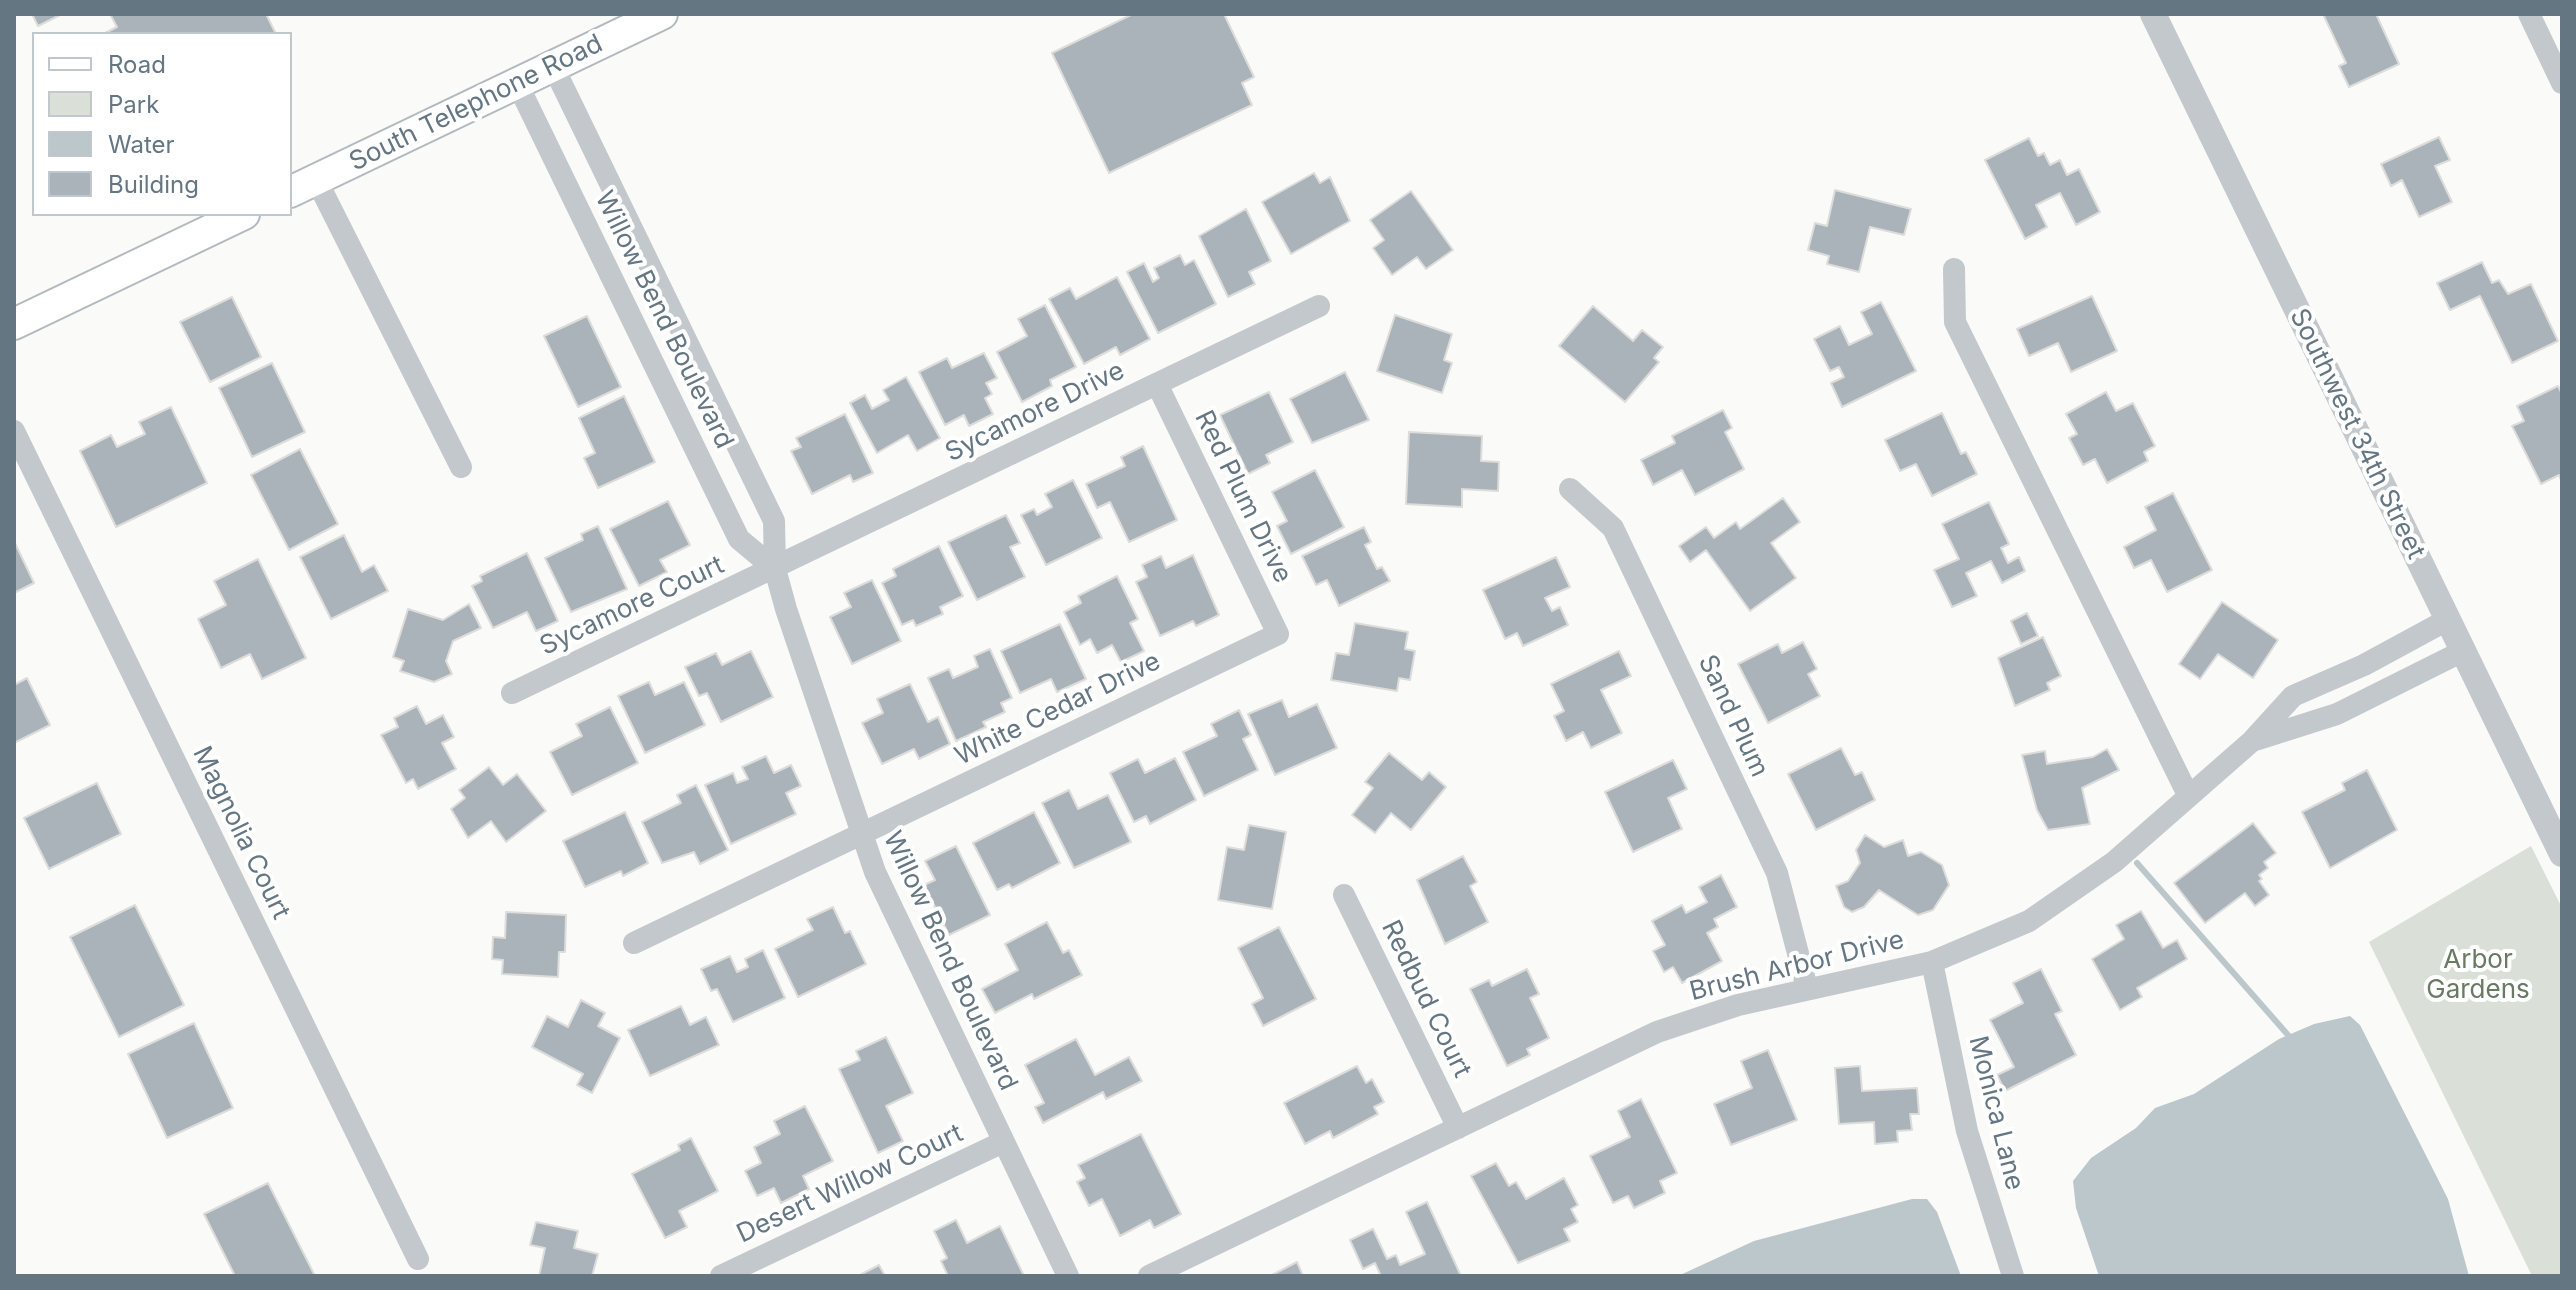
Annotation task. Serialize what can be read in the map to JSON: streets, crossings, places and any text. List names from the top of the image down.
{
  "streets": {
    "main road": ["South Telephone Road"],
    "street": [
      "Willow Bend Boulevard",
      "Sycamore Drive",
      "Southwest 34th Street",
      "Red Plum Drive",
      "Sycamore Court",
      "White Cedar Drive",
      "Sand Plum",
      "Magnolia Court",
      "Brush Arbor Drive",
      "Redbud Court",
      "Monica Lane",
      "Desert Willow Court"
    ]
  },
  "crossings": [
    ["South Telephone Road", "Willow Bend Boulevard"],
    ["Willow Bend Boulevard", "Sycamore Drive"],
    ["Willow Bend Boulevard", "Sycamore Court"],
    ["Willow Bend Boulevard", "White Cedar Drive"],
    ["Willow Bend Boulevard", "Desert Willow Court"],
    ["Sycamore Drive", "Red Plum Drive"],
    ["Sycamore Drive", "Sycamore Court"],
    ["Southwest 34th Street", "Brush Arbor Drive"],
    ["Red Plum Drive", "White Cedar Drive"],
    ["Sand Plum", "Brush Arbor Drive"],
    ["Brush Arbor Drive", "Redbud Court"],
    ["Brush Arbor Drive", "Monica Lane"]
  ],
  "parks": ["Arbor Gardens"],
  "legend": [
    "Road",
    "Park",
    "Water",
    "Building"
  ]
}
